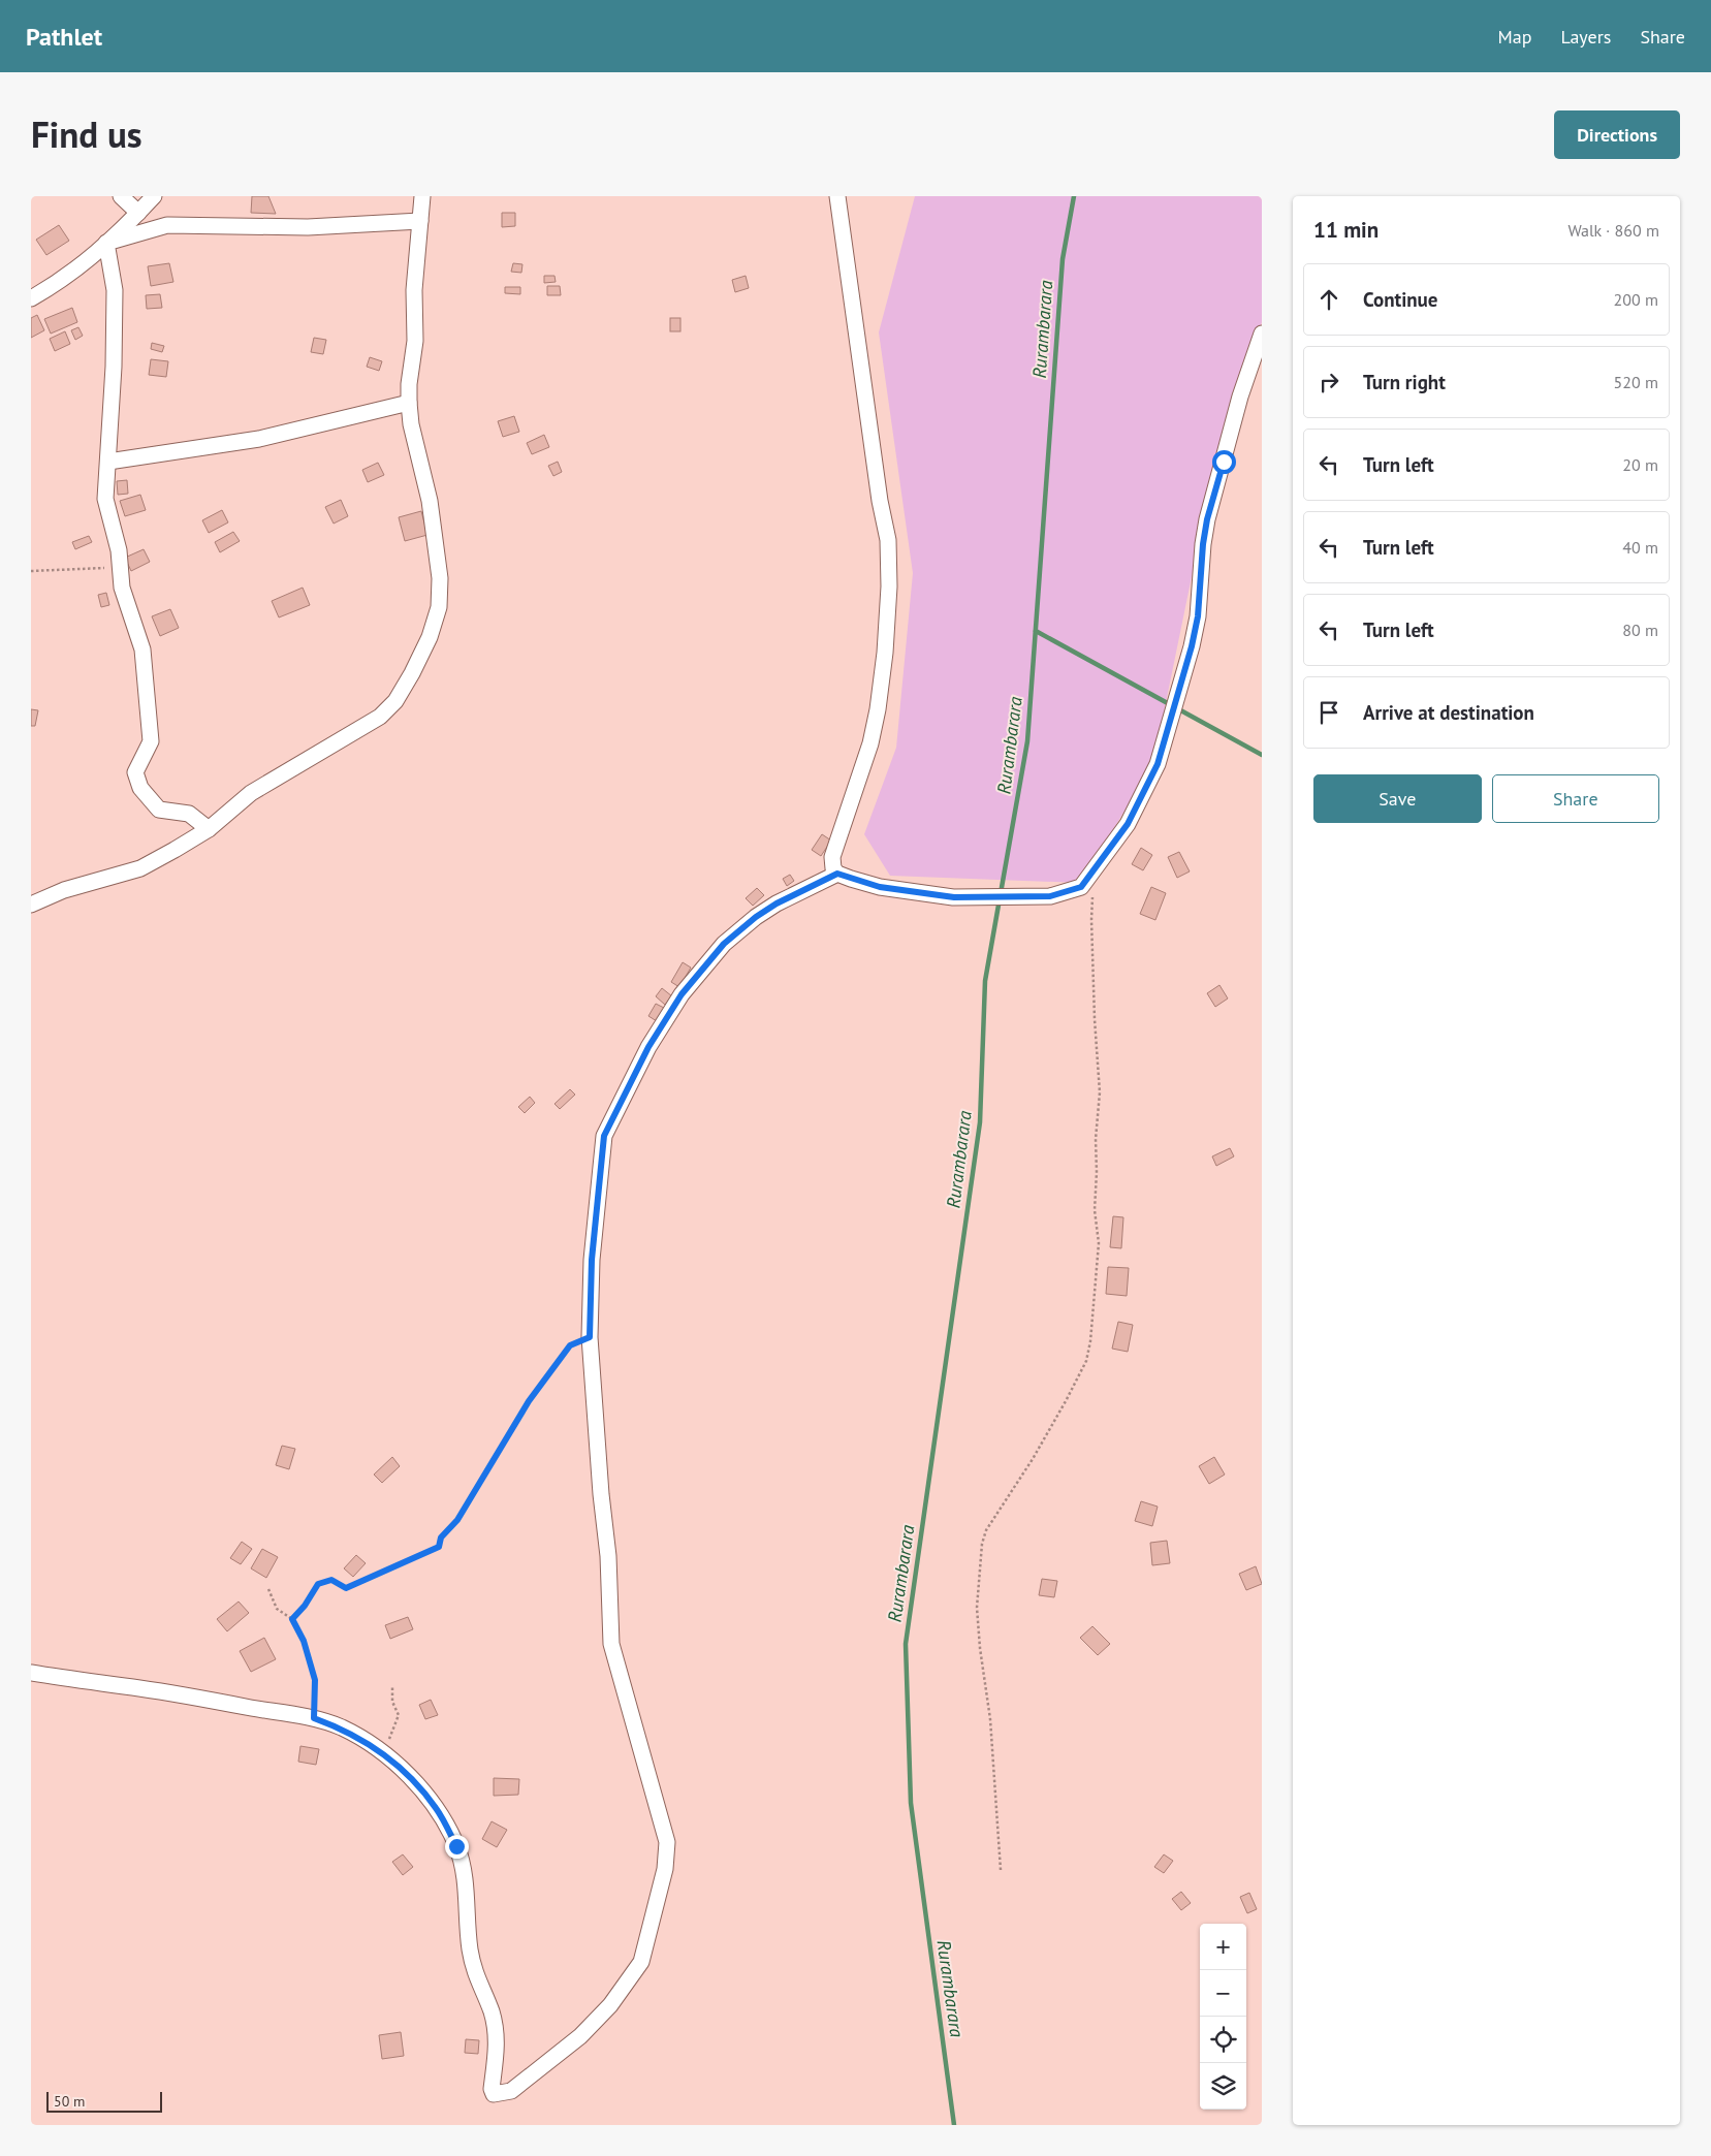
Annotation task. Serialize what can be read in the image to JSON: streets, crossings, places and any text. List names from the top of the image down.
{
  "water": ["Rurambarara"],
  "scale_bar": "50 m",
  "page": {
    "header": "Pathlet",
    "nav": ["Map", "Layers", "Share"],
    "title": "Find us",
    "buttons": [
      "Directions",
      ["Save", "Share"]
    ],
    "heading": ["11 min", "Walk · 860 m"],
    "list": [
      ["Continue", "200 m"],
      ["Turn right", "520 m"],
      ["Turn left", "20 m"],
      ["Turn left", "40 m"],
      ["Turn left", "80 m"],
      "Arrive at destination"
    ],
    "map_buttons": ["+", "−"],
    "scale": "50 m"
  }
}
